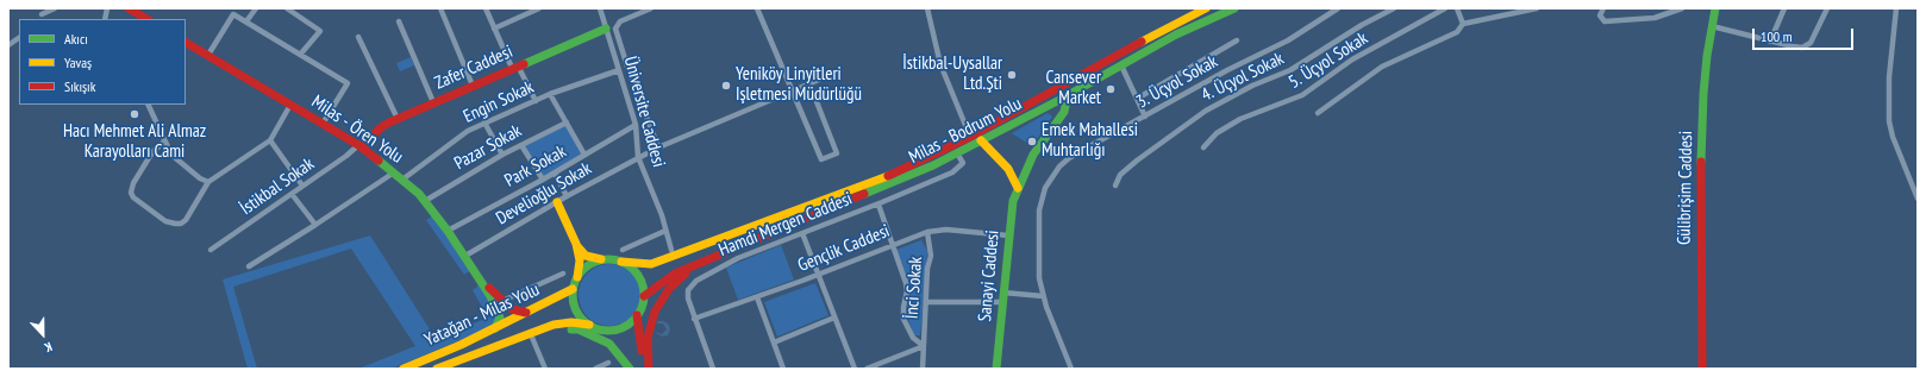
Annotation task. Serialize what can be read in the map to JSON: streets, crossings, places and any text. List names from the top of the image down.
{
  "streets": {
    "main road": [
      "Zafer Caddesi",
      "Milas - Ören Yolu",
      "Milas - Bodrum Yolu",
      "Gülibrişim Caddesi",
      "Sanayi Caddesi",
      "Yatağan - Milas Yolu"
    ],
    "street": [
      "5. Üçyol Sokak",
      "4. Üçyol Sokak",
      "3. Üçyol Sokak",
      "Engin Sokak",
      "Üniversite Caddesi",
      "Pazar Sokak",
      "Park Sokak",
      "İstikbal Sokak",
      "Develioğlu Sokak",
      "Hamdi Mergen Caddesi",
      "Gençlik Caddesi",
      "İnci Sokak"
    ]
  },
  "crossings": [
    ["Zafer Caddesi", "Üniversite Caddesi"],
    ["Zafer Caddesi", "Milas - Ören Yolu"],
    ["Zafer Caddesi", "İstikbal Sokak"],
    ["Engin Sokak", "Üniversite Caddesi"],
    ["Engin Sokak", "Milas - Ören Yolu"],
    ["Üniversite Caddesi", "Park Sokak"],
    ["Üniversite Caddesi", "Develioğlu Sokak"],
    ["Milas - Ören Yolu", "Pazar Sokak"],
    ["Milas - Ören Yolu", "Park Sokak"],
    ["Milas - Ören Yolu", "İstikbal Sokak"],
    ["Milas - Ören Yolu", "Develioğlu Sokak"],
    ["Milas - Bodrum Yolu", "Hamdi Mergen Caddesi"],
    ["Milas - Bodrum Yolu", "Sanayi Caddesi"],
    ["Milas - Bodrum Yolu", "Yatağan - Milas Yolu"],
    ["Hamdi Mergen Caddesi", "Gençlik Caddesi"],
    ["Hamdi Mergen Caddesi", "İnci Sokak"],
    ["Gençlik Caddesi", "Sanayi Caddesi"],
    ["Gençlik Caddesi", "İnci Sokak"]
  ],
  "places": [
    "İstikbal-Uysallar Ltd.Şti",
    "Yeniköy Linyitleri Işletmesi Müdürlüğü",
    "Cansever Market",
    "Hacı Mehmet Ali Almaz Karayolları Cami",
    "Emek Mahallesi Muhtarlığı"
  ],
  "legend": ["Akıcı", "Yavaş", "Sıkışık"],
  "scale_bar": "100 m",
  "north": "bottom"
}
